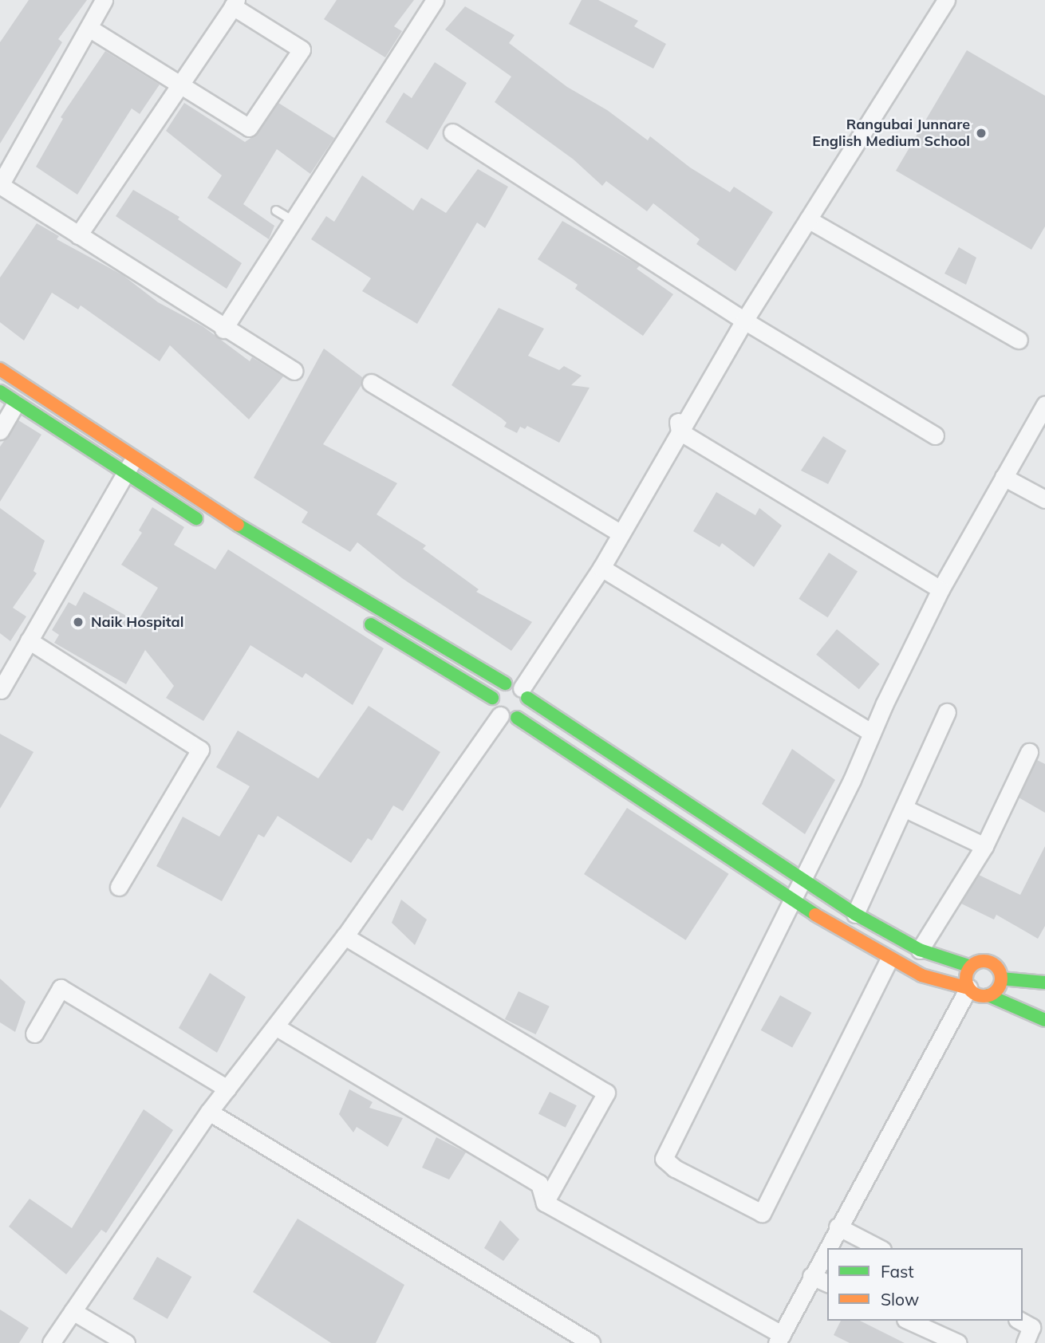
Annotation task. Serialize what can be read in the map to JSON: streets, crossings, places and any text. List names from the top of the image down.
{
  "places": ["Rangubai Junnare English Medium School", "Naik Hospital"],
  "legend": ["Fast", "Slow"]
}
